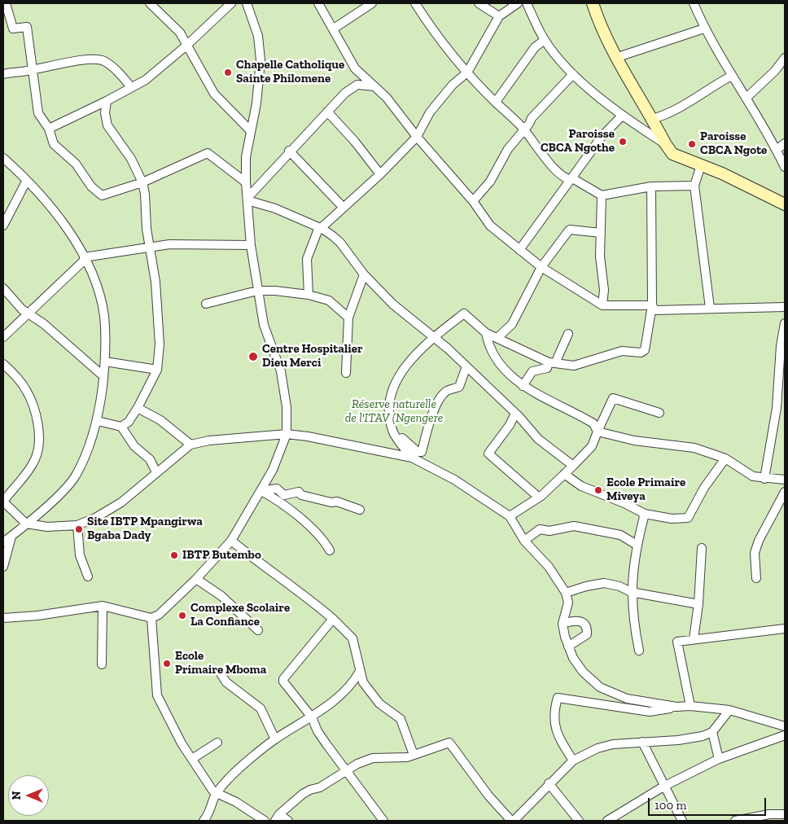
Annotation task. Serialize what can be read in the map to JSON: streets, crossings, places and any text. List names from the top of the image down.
{
  "parks": ["Réserve naturelle de l'ITAV (Ngengere"],
  "places": [
    "Chapelle Catholique Sainte Philomene",
    "Paroisse CBCA Ngothe",
    "Paroisse CBCA Ngote",
    "Centre Hospitalier Dieu Merci",
    "Ecole Primaire Miveya",
    "Site IBTP Mpangirwa Bgaba Dady",
    "IBTP Butembo",
    "Complexe Scolaire La Confiance",
    "Ecole Primaire Mboma"
  ],
  "scale_bar": "100 m",
  "north": "left"
}
